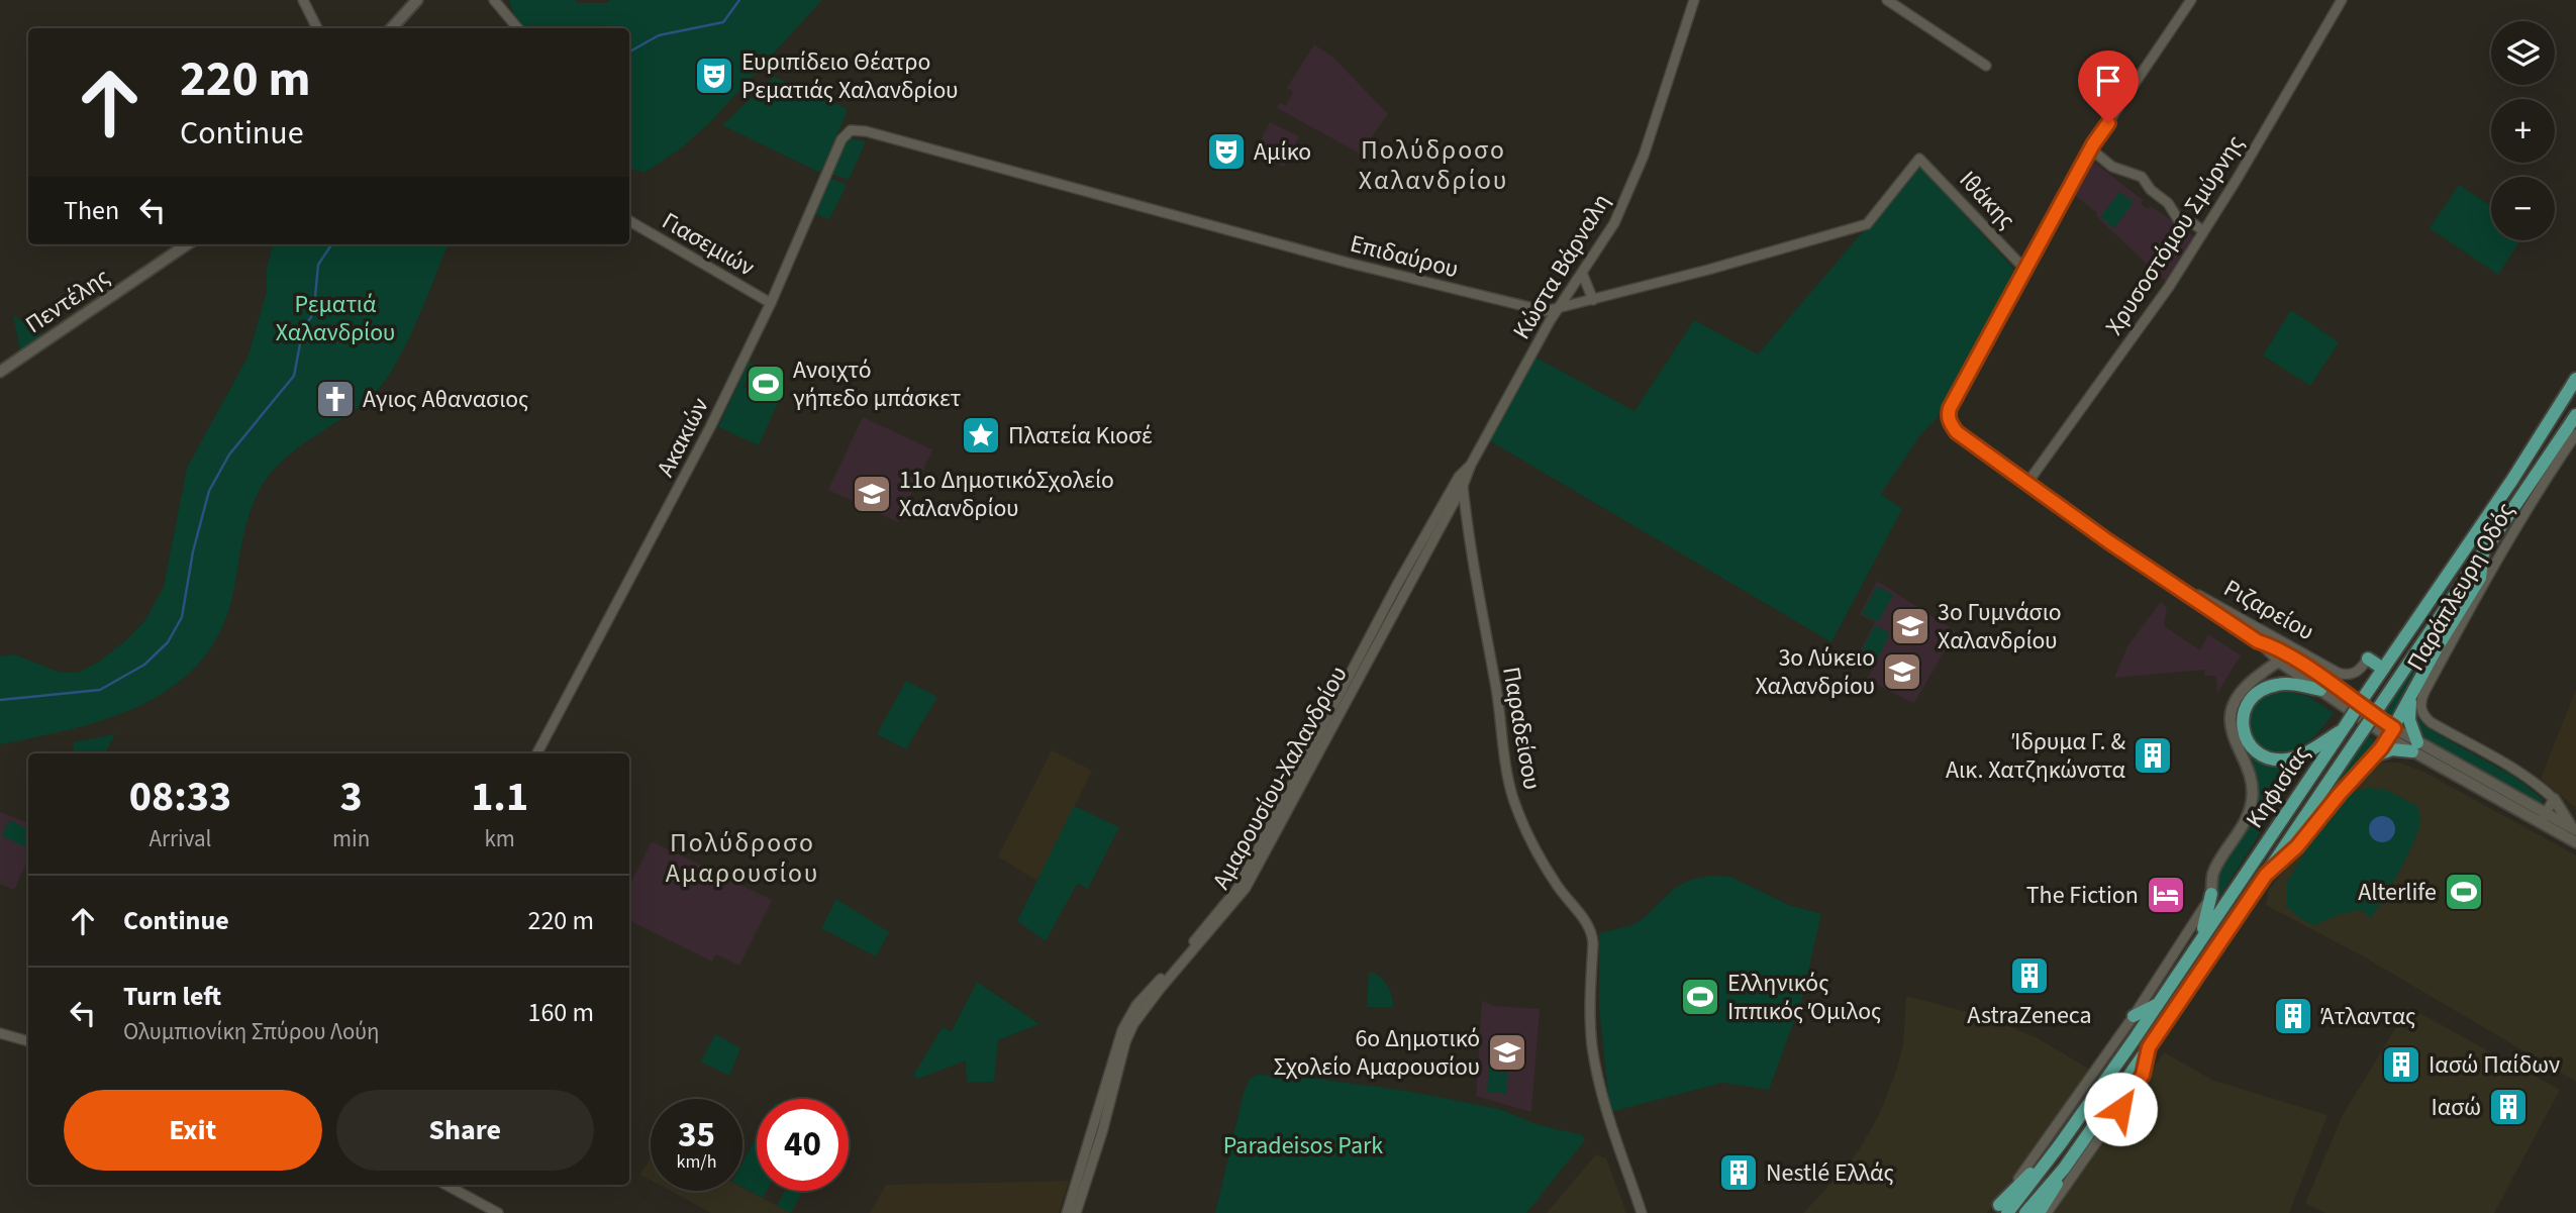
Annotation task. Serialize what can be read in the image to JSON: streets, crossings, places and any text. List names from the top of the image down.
{
  "streets": {
    "main road": ["Πεντέλης", "Ριζαρείου", "Κηφισίας"],
    "street": [
      "Ιθάκης",
      "Χρυσοστόμου Σμύρνης",
      "Γιασεμιών",
      "Επιδαύρου",
      "Κώστα Βάρναλη",
      "Ακακιών",
      "Παράπλευρη Οδός",
      "Παραδείσου",
      "Αμαρουσίου-Χαλανδρίου"
    ]
  },
  "crossings": [
    ["Ιθάκης", "Επιδαύρου"],
    ["Ιθάκης", "Ριζαρείου"],
    ["Χρυσοστόμου Σμύρνης", "Ριζαρείου"],
    ["Γιασεμιών", "Ακακιών"],
    ["Επιδαύρου", "Κώστα Βάρναλη"],
    ["Επιδαύρου", "Ακακιών"],
    ["Κώστα Βάρναλη", "Παραδείσου"],
    ["Κώστα Βάρναλη", "Αμαρουσίου-Χαλανδρίου"],
    ["Ριζαρείου", "Κηφισίας"]
  ],
  "districts": ["Πολύδροσο Χαλανδρίου", "Πολύδροσο Αμαρουσίου"],
  "parks": ["Ρεματιά Χαλανδρίου", "Paradeisos Park"],
  "places": {
    "theatre": ["Ευριπίδειο Θέατρο Ρεματιάς Χαλανδρίου", "Αμίκο"],
    "sports": ["Ανοιχτό γήπεδο μπάσκετ", "Alterlife", "Ελληνικός Ιππικός Όμιλος"],
    "church": ["Αγιος Αθανασιος"],
    "place": ["Πλατεία Κιοσέ"],
    "school or university": [
      "11ο ΔημοτικόΣχολείο Χαλανδρίου",
      "3ο Γυμνάσιο Χαλανδρίου",
      "3ο Λύκειο Χαλανδρίου",
      "6ο Δημοτικό Σχολείο Αμαρουσίου"
    ],
    "building": [
      "Ίδρυμα Γ. & Αικ. Χατζηκώνστα",
      "AstraZeneca",
      "Άτλαντας",
      "Ιασώ Παίδων",
      "Ιασώ",
      "Nestlé Ελλάς"
    ],
    "hotel": ["The Fiction"]
  },
  "page": {
    "map_buttons": ["+", "−"],
    "turn": ["220 m", "Continue"],
    "then": "Then",
    "eta": [
      "08:33",
      "Arrival",
      "3",
      "min",
      "1.1",
      "km"
    ],
    "list": [
      {
        "name": "Continue",
        "value": "220 m"
      },
      {
        "name": "Turn left",
        "note": "Ολυμπιονίκη Σπύρου Λούη",
        "value": "160 m"
      }
    ],
    "buttons": ["Exit", "Share"],
    "speed": "35 km/h",
    "limit": "40"
  }
}
